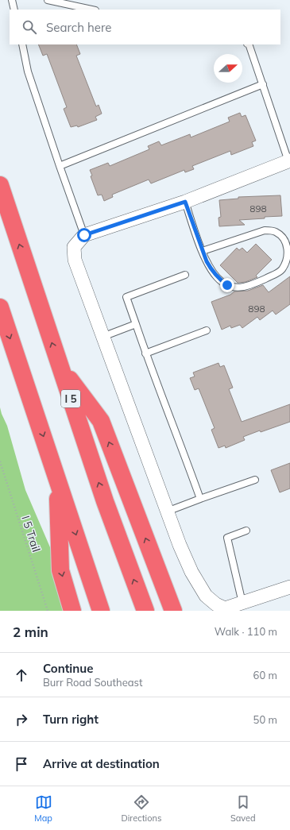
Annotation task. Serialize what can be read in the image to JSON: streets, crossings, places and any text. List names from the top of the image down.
{
  "streets": {
    "highway": ["I 5"],
    "path": ["I 5 Trail"]
  },
  "house_numbers": ["898", "898"],
  "north": "right",
  "page": {
    "search": "Search here",
    "heading": ["2 min", "Walk · 110 m"],
    "list": [
      ["Continue", "Burr Road Southeast", "60 m"],
      ["Turn right", "50 m"],
      "Arrive at destination"
    ],
    "nav": ["Map", "Directions", "Saved"]
  }
}
